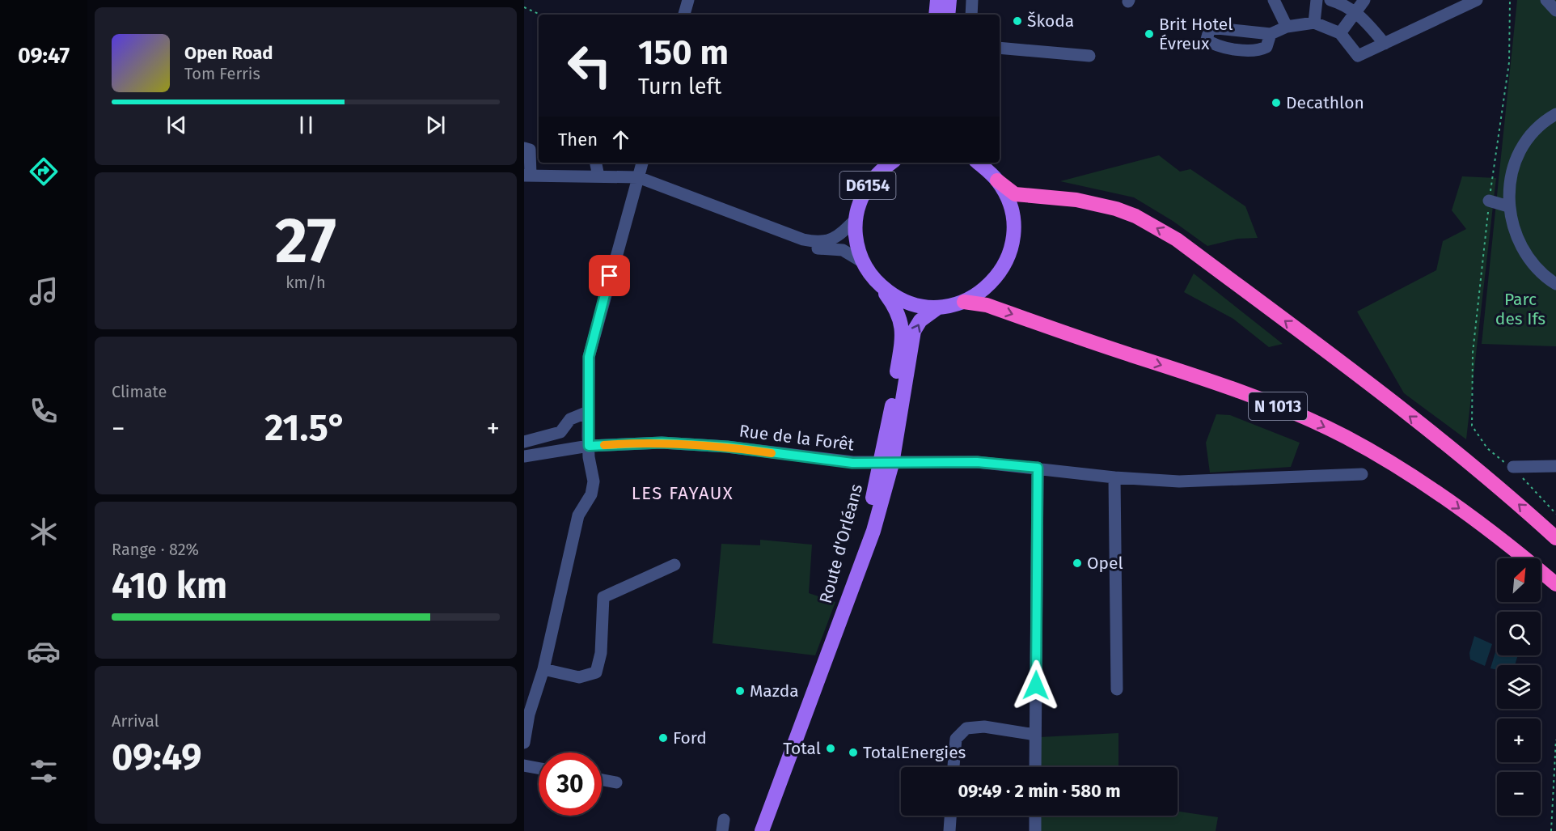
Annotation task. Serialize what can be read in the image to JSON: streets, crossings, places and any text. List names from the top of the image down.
{
  "streets": {
    "highway": ["N 1013"],
    "main road": ["D6154", "Route d'Orléans"],
    "street": ["Rue de la Forêt"]
  },
  "crossings": [
    ["Rue de la Forêt", "Route d'Orléans"]
  ],
  "districts": ["LES FAYAUX"],
  "parks": ["Parc des Ifs"],
  "places": [
    "Škoda",
    "Brit Hotel Évreux",
    "Decathlon",
    "Opel",
    "Mazda",
    "Ford",
    "Total",
    "TotalEnergies"
  ],
  "north": "top right",
  "page": {
    "tabs": "09:47",
    "turn": ["150 m", "Turn left"],
    "song": ["Open Road", "Tom Ferris"],
    "then": "Then",
    "tile": [
      ["27", "km/h"],
      "Climate",
      ["Range · 82%", "410 km"],
      ["Arrival", "09:49"]
    ],
    "heat": ["−", "21.5°", "+"],
    "map_buttons": ["+", "−"],
    "limit": "30",
    "trip": "09:49 · 2 min · 580 m"
  }
}
